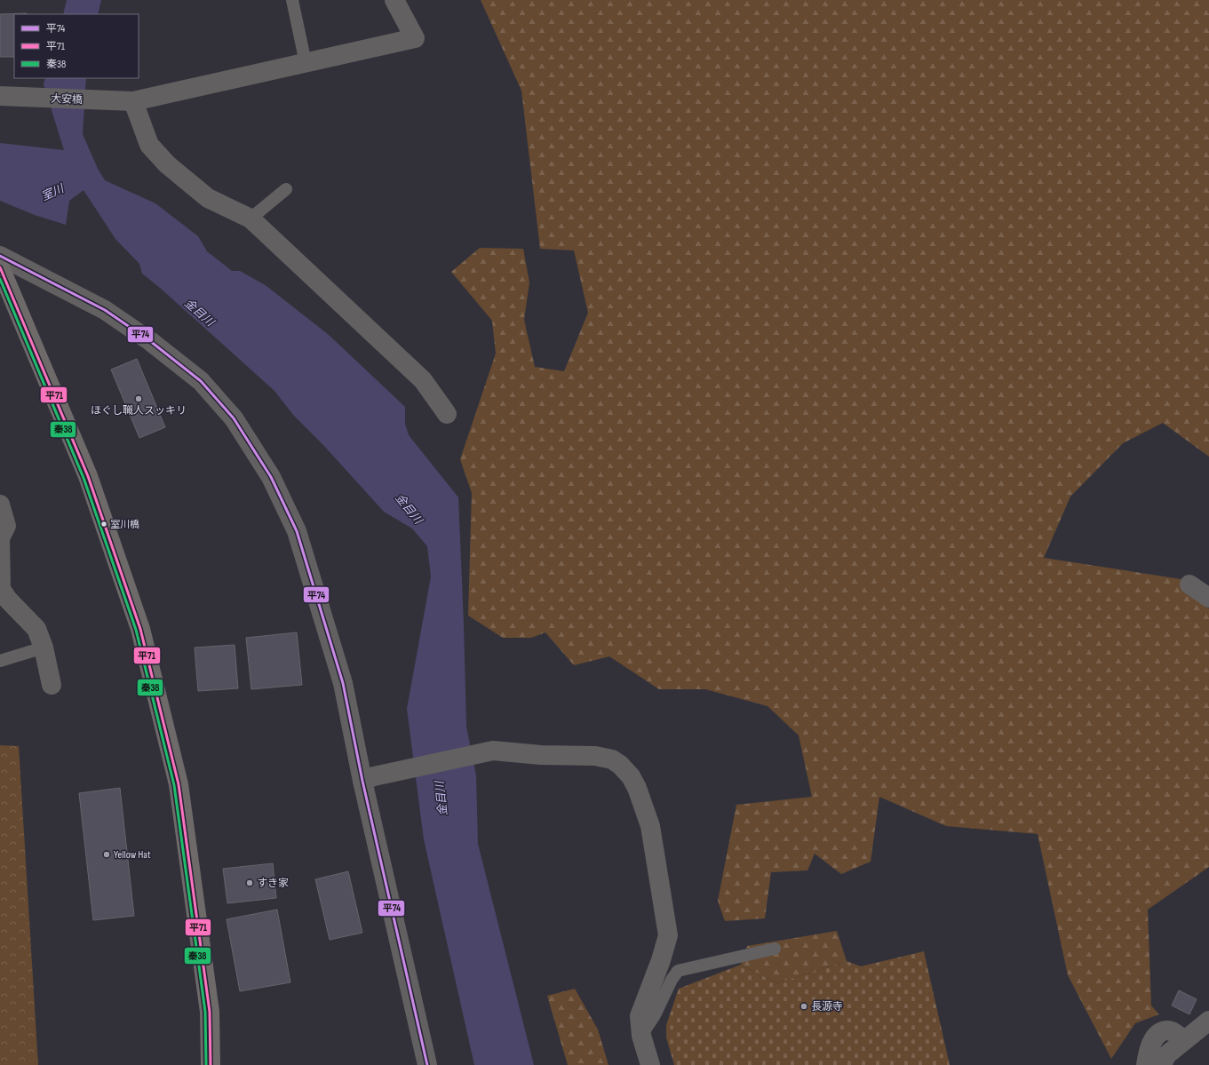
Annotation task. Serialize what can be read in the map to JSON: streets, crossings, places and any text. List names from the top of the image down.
{
  "streets": {
    "street": ["大安橋"]
  },
  "water": ["室川", "金目川"],
  "places": [
    "ほぐし職人スッキリ",
    "室川橋",
    "Yellow Hat",
    "すき家",
    "長源寺"
  ],
  "lines": ["transit line 平74", "transit line 平71", "transit line 秦38"],
  "legend": ["平74", "平71", "秦38"]
}
